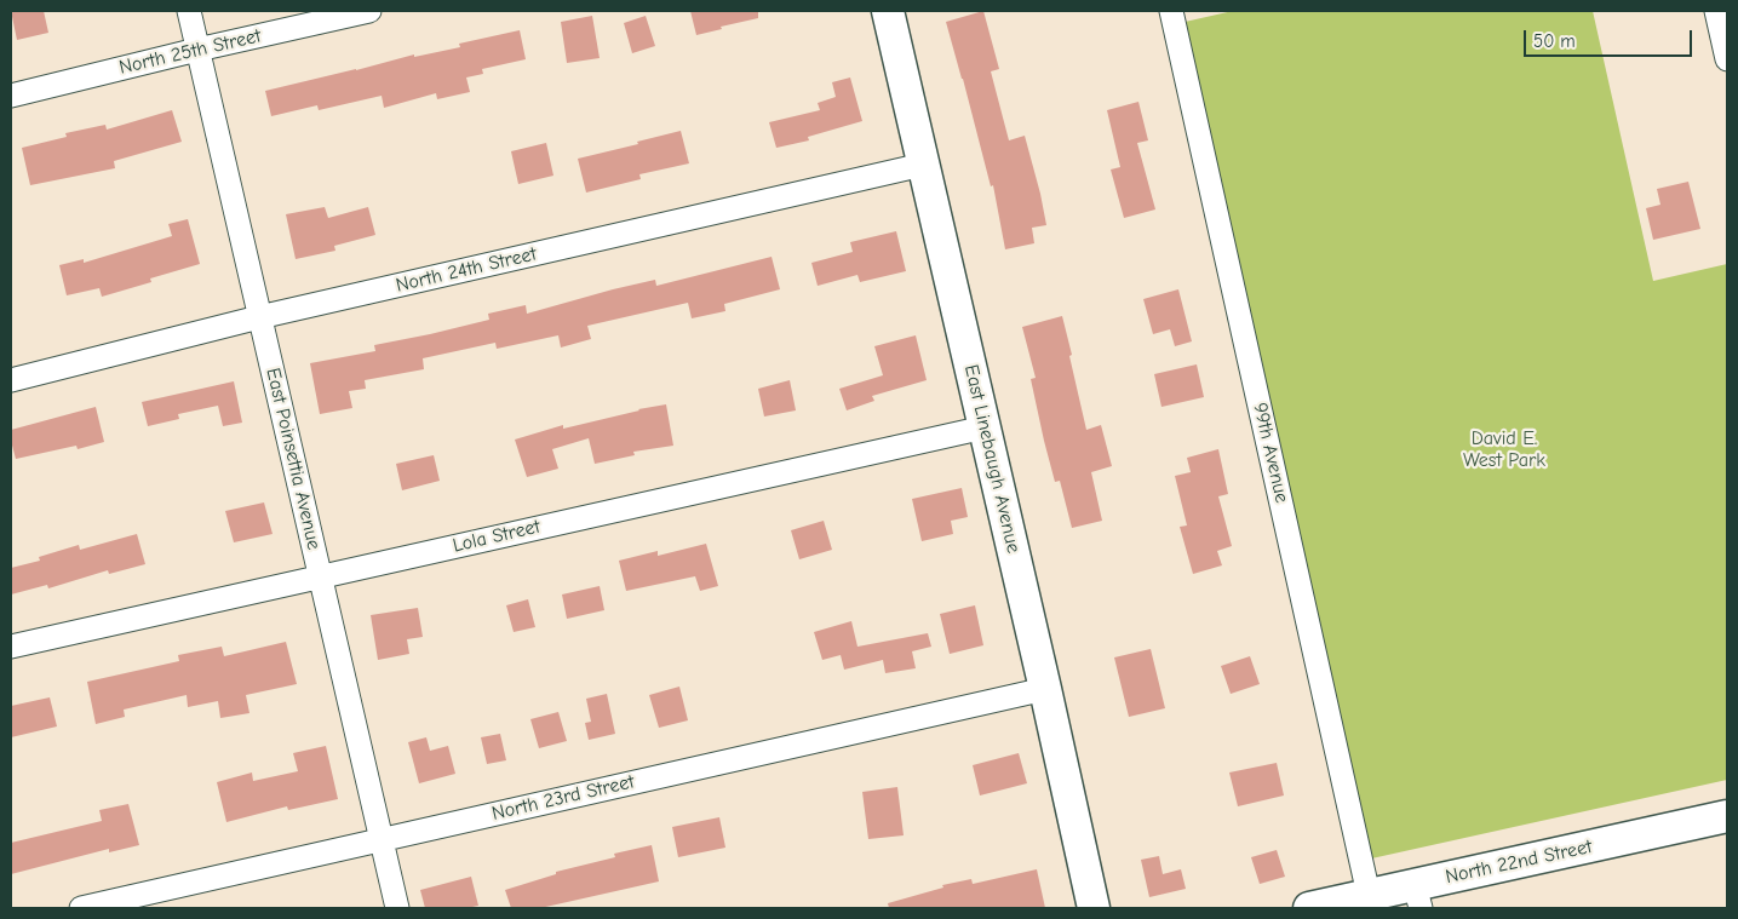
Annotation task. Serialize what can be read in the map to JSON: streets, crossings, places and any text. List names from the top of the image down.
{
  "streets": {
    "street": [
      "North 25th Street",
      "North 24th Street",
      "99th Avenue",
      "East Poinsettia Avenue",
      "East Linebaugh Avenue",
      "Lola Street",
      "North 23rd Street",
      "North 22nd Street"
    ]
  },
  "crossings": [
    ["North 25th Street", "East Poinsettia Avenue"],
    ["North 24th Street", "East Poinsettia Avenue"],
    ["North 24th Street", "East Linebaugh Avenue"],
    ["99th Avenue", "North 22nd Street"],
    ["East Poinsettia Avenue", "Lola Street"],
    ["East Poinsettia Avenue", "North 23rd Street"],
    ["East Linebaugh Avenue", "Lola Street"],
    ["East Linebaugh Avenue", "North 23rd Street"]
  ],
  "parks": ["David E. West Park"],
  "scale_bar": "50 m"
}
